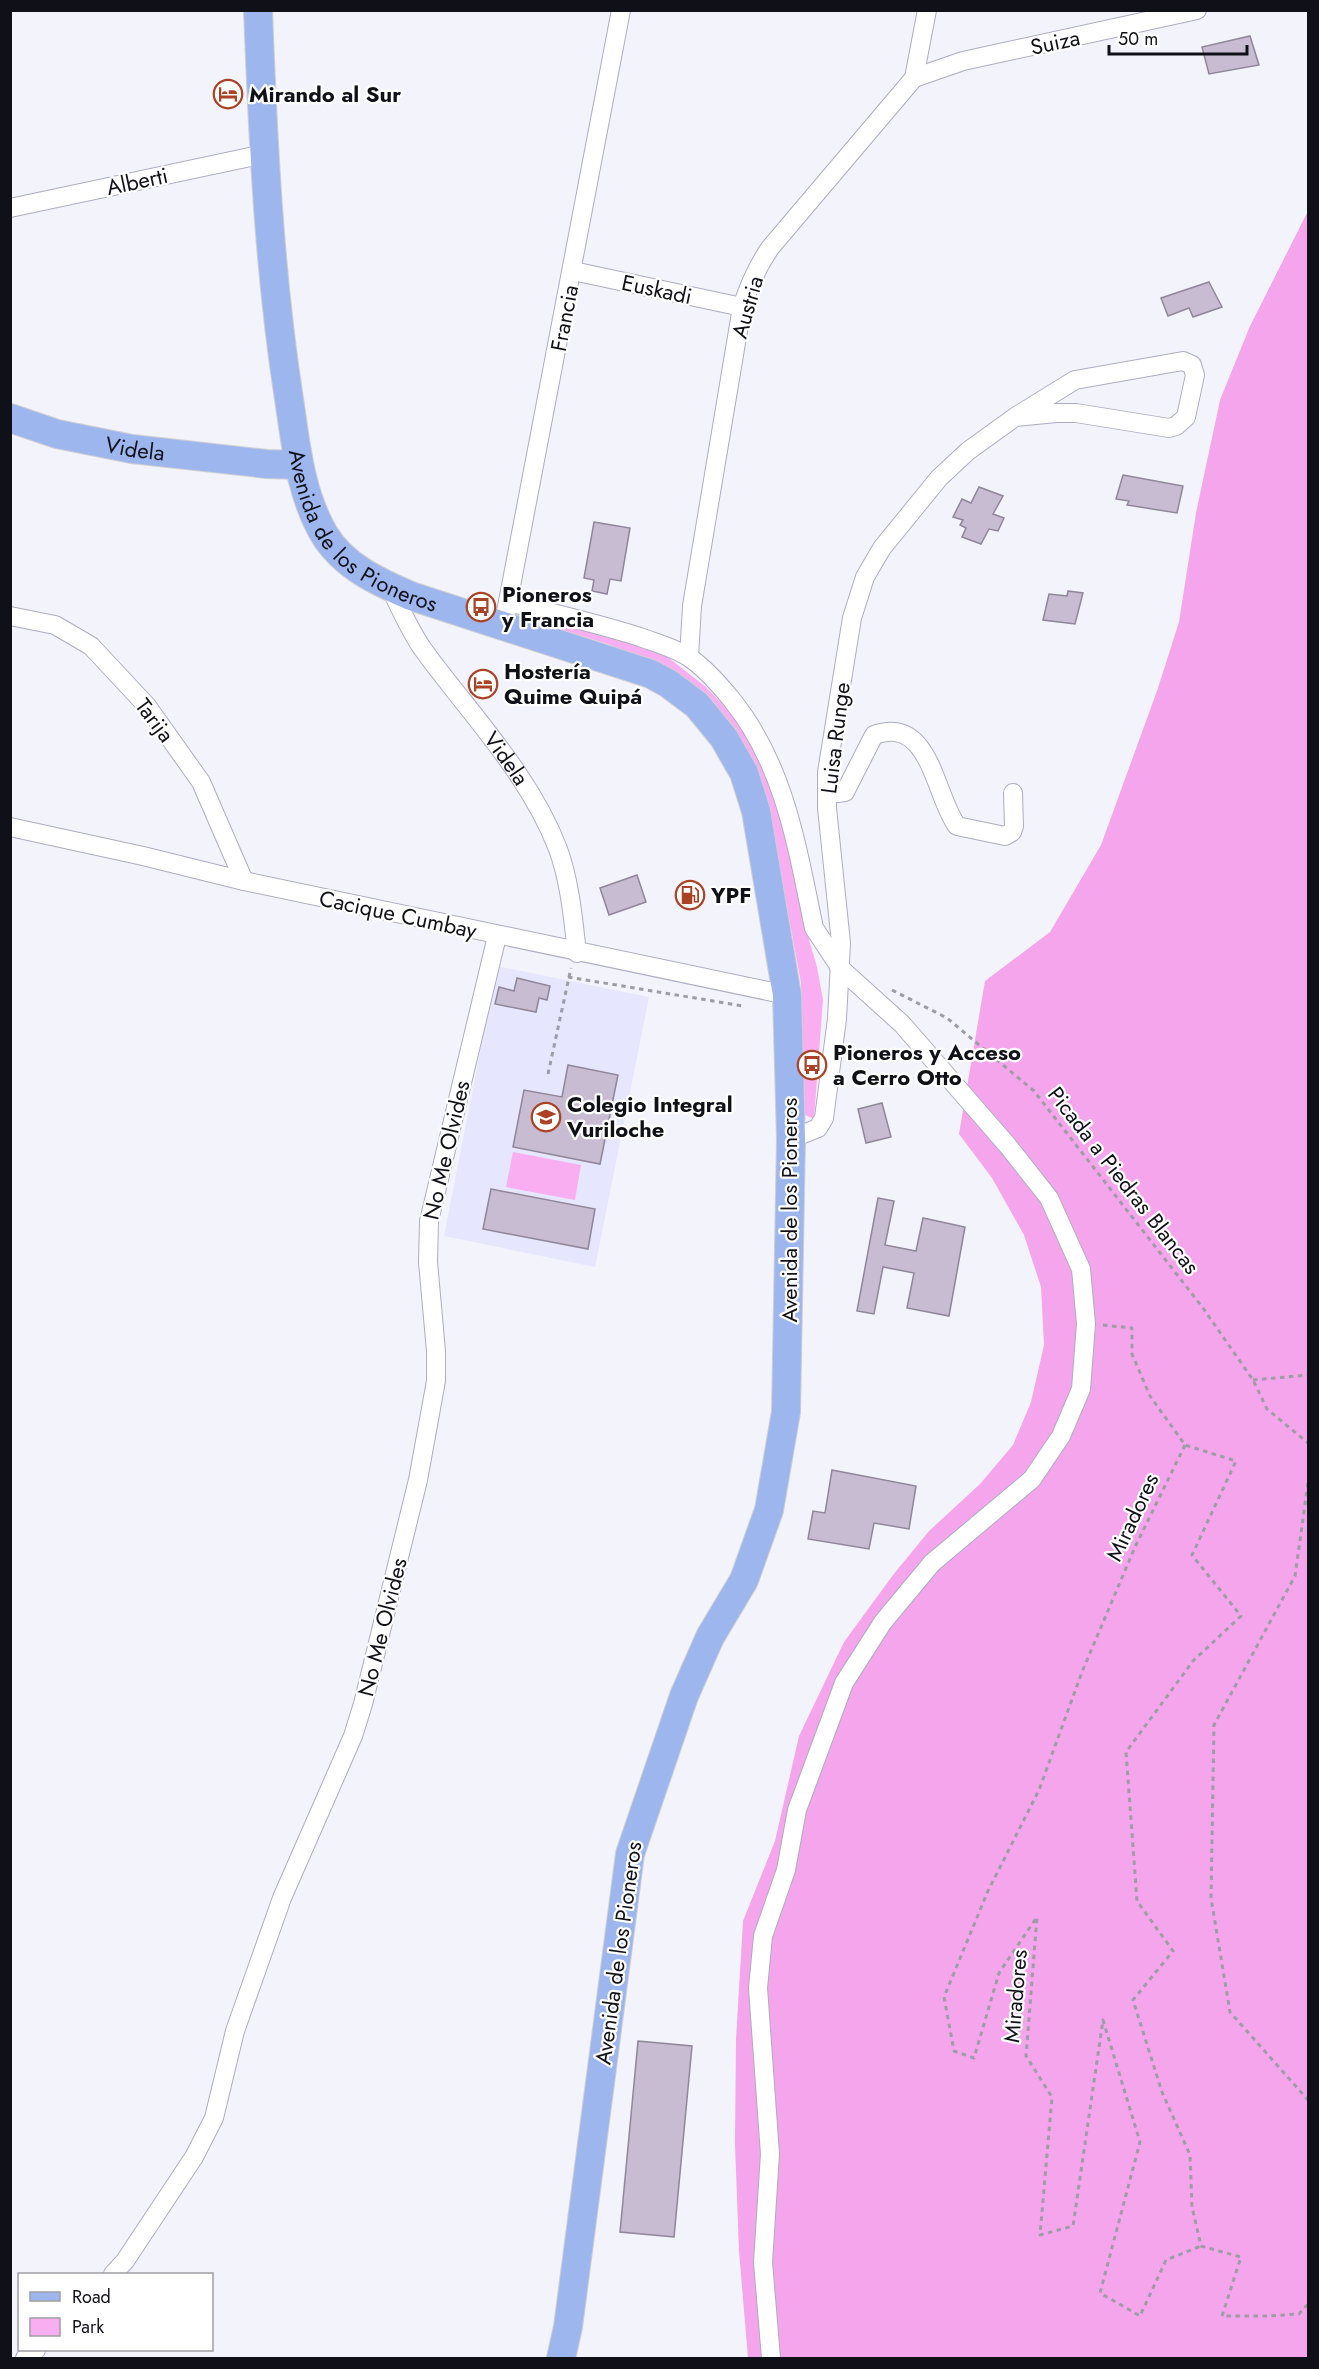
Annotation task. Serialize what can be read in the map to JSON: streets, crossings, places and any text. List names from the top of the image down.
{
  "streets": {
    "main road": ["Videla", "Avenida de los Pioneros"],
    "street": [
      "Suiza",
      "Alberti",
      "Euskadi",
      "Austria",
      "Francia",
      "Tarija",
      "Luisa Runge",
      "Cacique Cumbay",
      "No Me Olvides"
    ],
    "path": ["Picada a Piedras Blancas", "Miradores"]
  },
  "crossings": [
    ["Suiza", "Austria"],
    ["Alberti", "Avenida de los Pioneros"],
    ["Euskadi", "Austria"],
    ["Euskadi", "Francia"],
    ["Francia", "Avenida de los Pioneros"],
    ["Videla", "Avenida de los Pioneros"],
    ["Videla", "Cacique Cumbay"],
    ["Avenida de los Pioneros", "Luisa Runge"],
    ["Avenida de los Pioneros", "Cacique Cumbay"],
    ["Tarija", "Cacique Cumbay"],
    ["Cacique Cumbay", "No Me Olvides"]
  ],
  "places": {
    "hotel": ["Mirando al Sur", "Hostería Quime Quipá"],
    "bus stop": ["Pioneros y Francia", "Pioneros y Acceso a Cerro Otto"],
    "fuel station": ["YPF"],
    "school or university": ["Colegio Integral Vuriloche"]
  },
  "legend": ["Road", "Park"],
  "scale_bar": "50 m"
}
